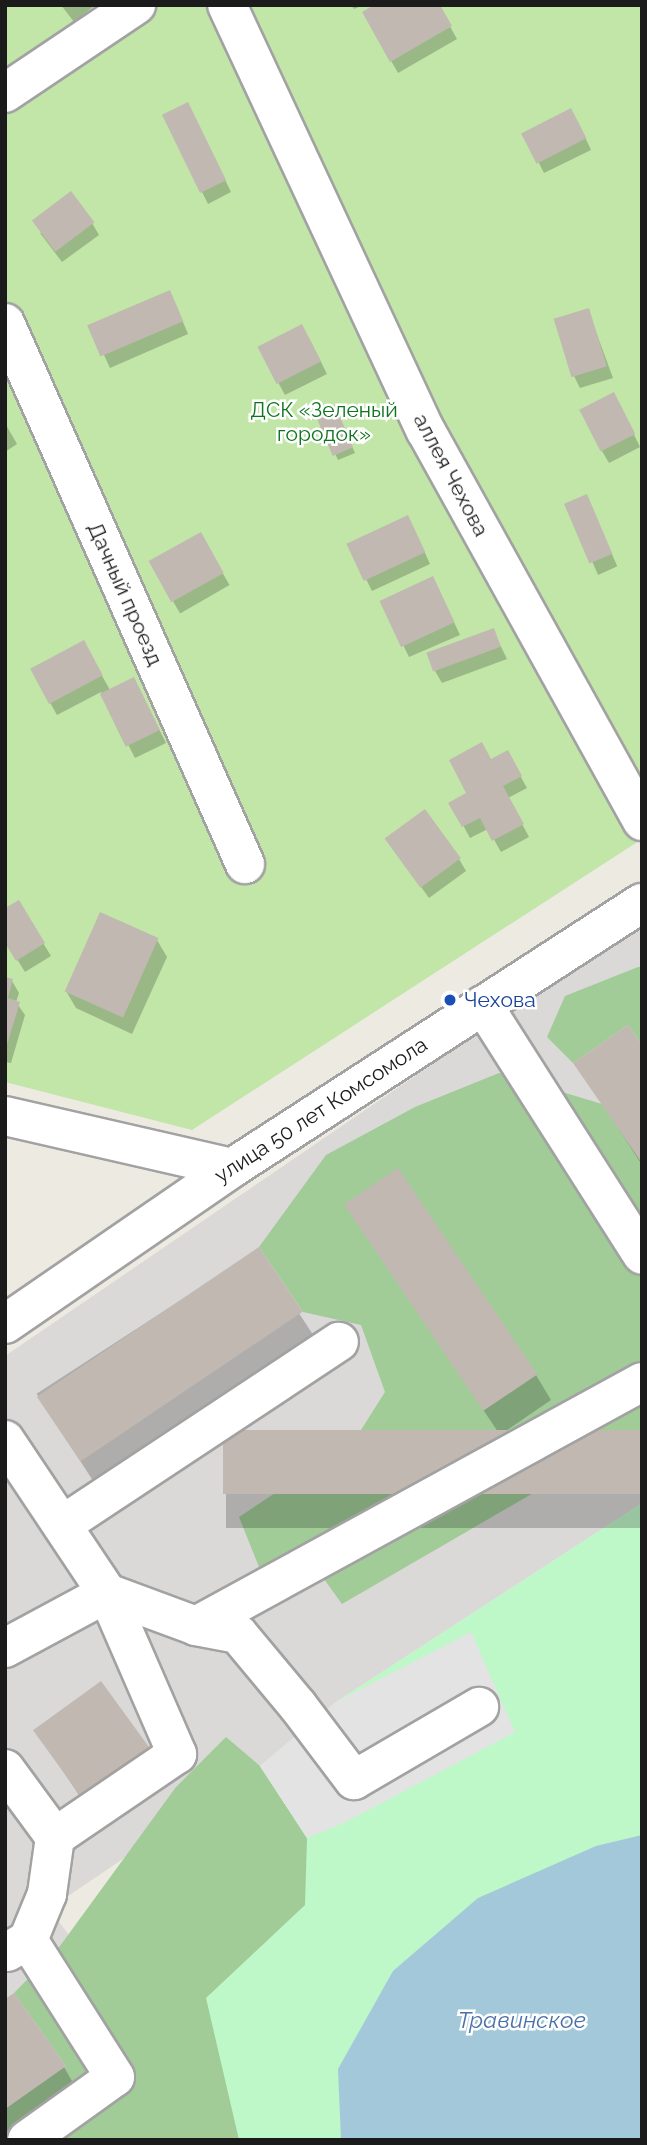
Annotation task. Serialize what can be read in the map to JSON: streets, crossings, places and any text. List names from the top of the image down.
{
  "streets": {
    "street": ["аллея Чехова", "Дачный проезд", "улица 50 лет Комсомола"]
  },
  "water": ["Травинское"],
  "parks": ["ДСК «Зеленый городок»"],
  "places": ["Чехова"]
}
